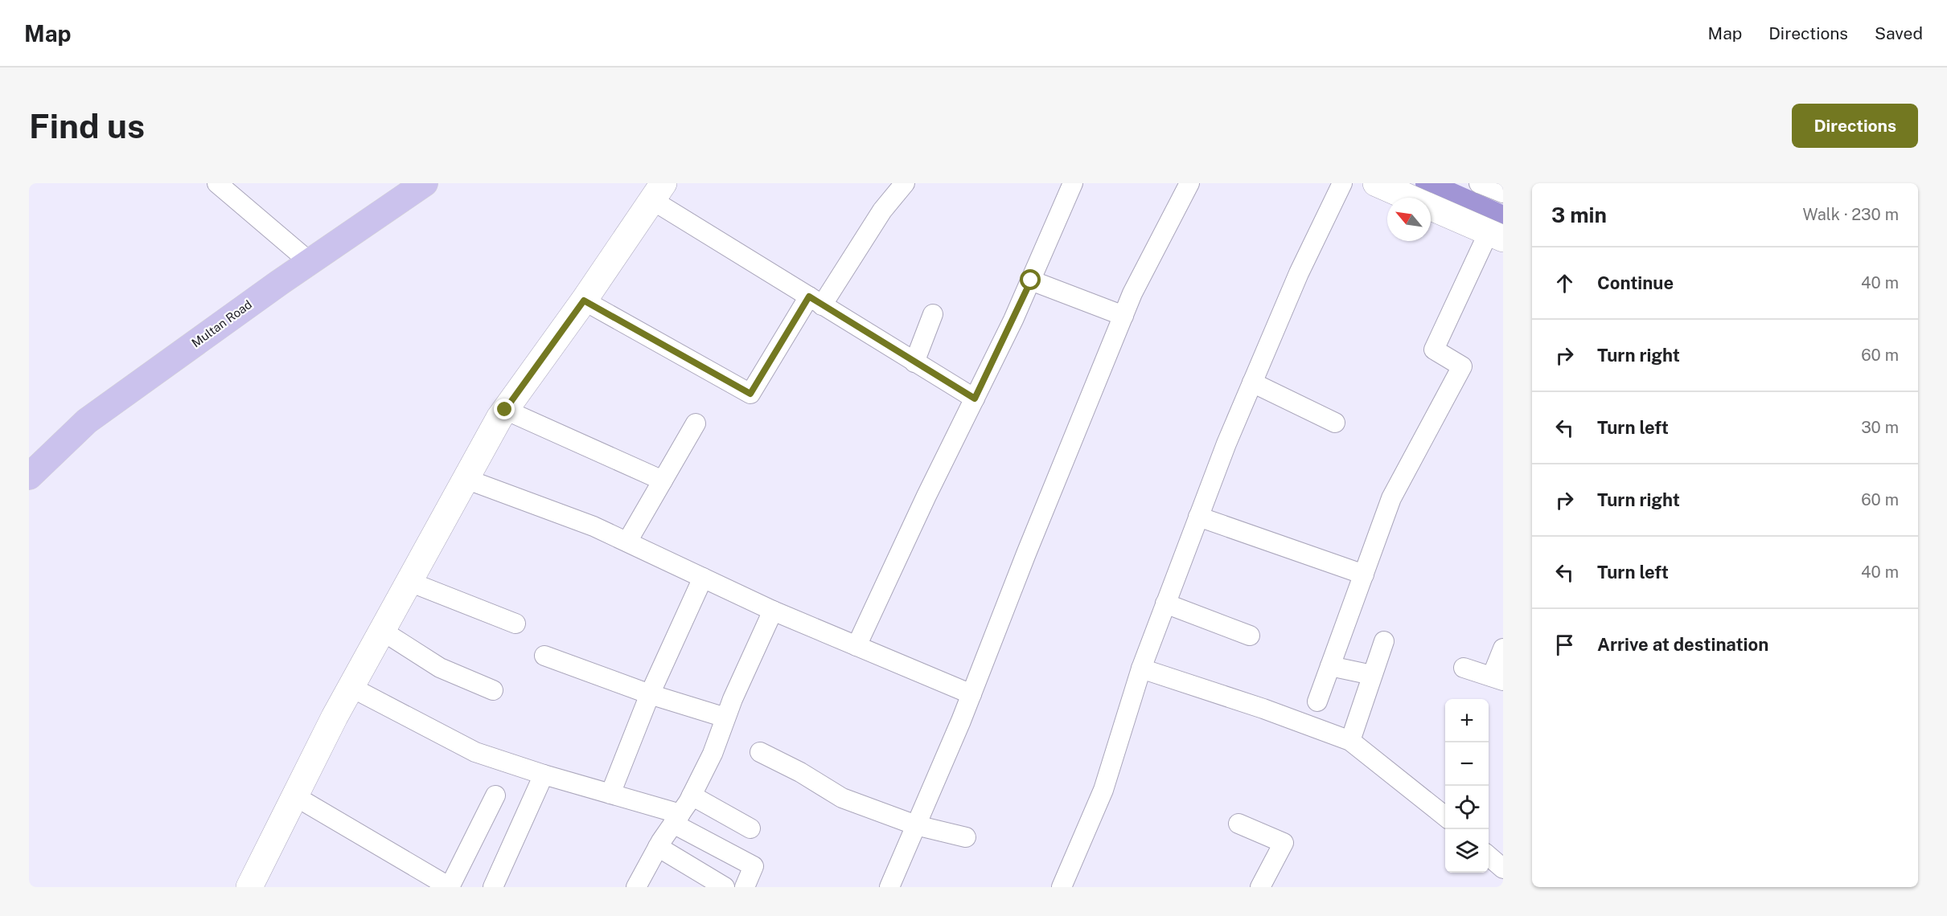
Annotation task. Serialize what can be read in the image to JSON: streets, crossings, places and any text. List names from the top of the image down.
{
  "streets": {
    "main road": ["Multan Road"]
  },
  "north": "top left",
  "page": {
    "header": "Map",
    "nav": ["Map", "Directions", "Saved"],
    "buttons": "Directions",
    "title": "Find us",
    "heading": ["3 min", "Walk · 230 m"],
    "list": [
      ["Continue", "40 m"],
      ["Turn right", "60 m"],
      ["Turn left", "30 m"],
      ["Turn right", "60 m"],
      ["Turn left", "40 m"],
      "Arrive at destination"
    ],
    "map_buttons": ["+", "−"]
  }
}
